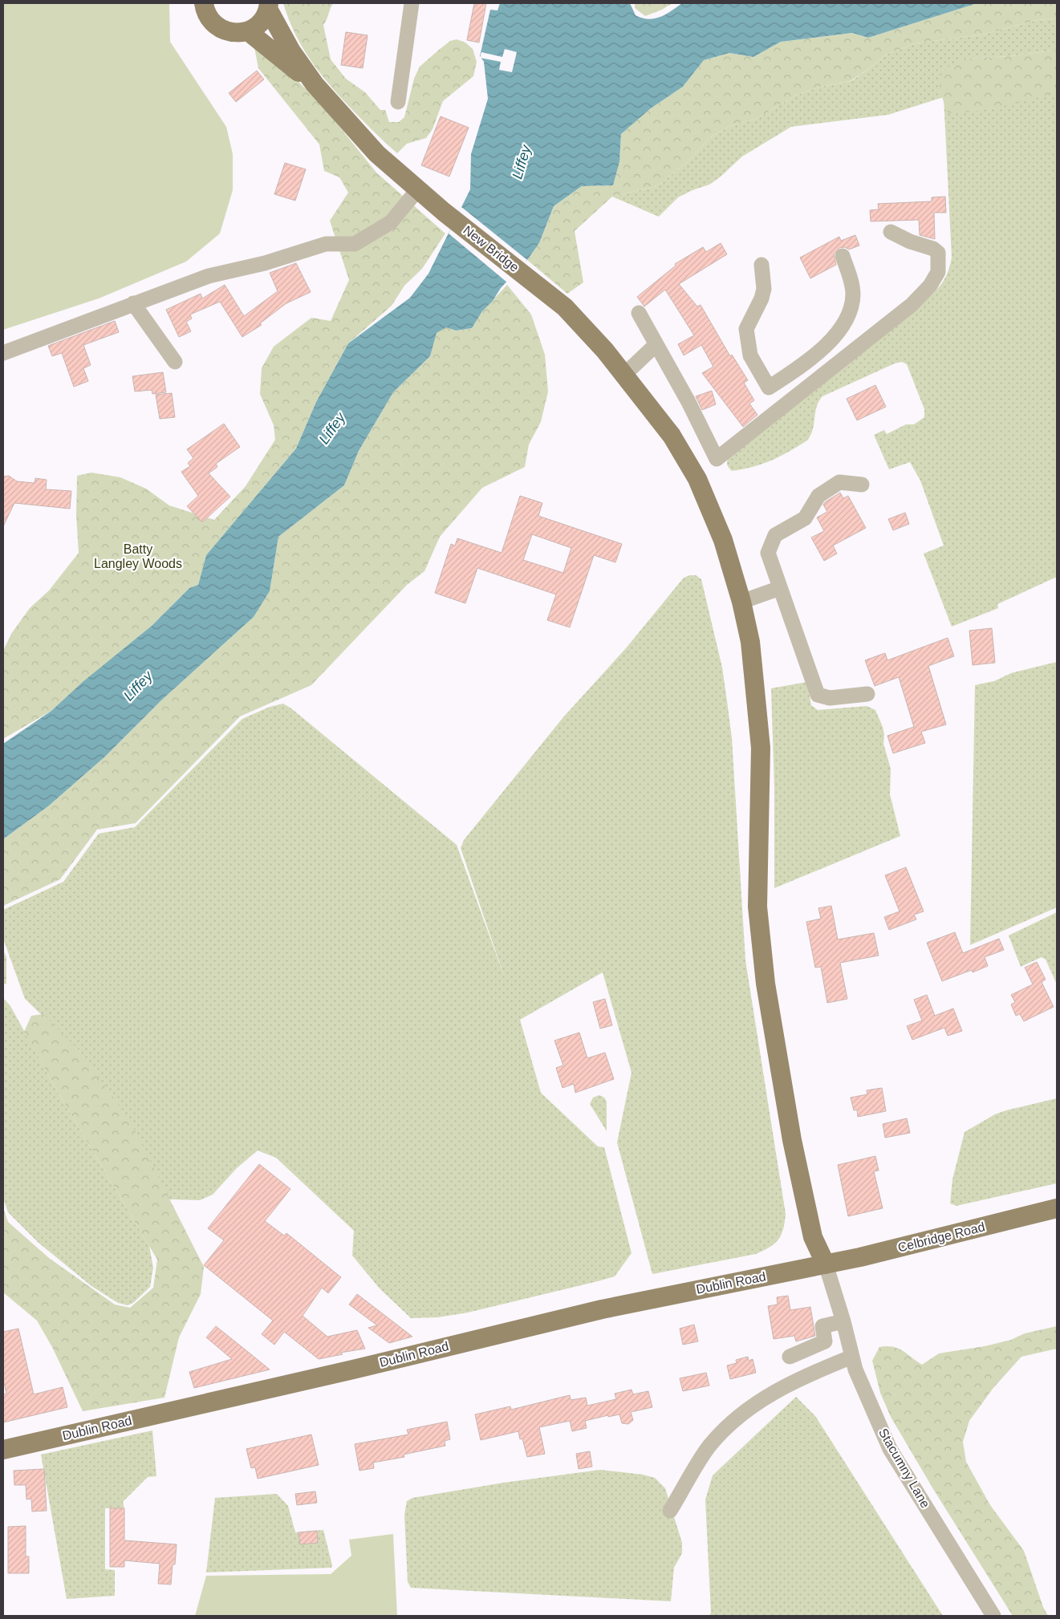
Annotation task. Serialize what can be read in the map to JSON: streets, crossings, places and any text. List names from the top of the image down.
{
  "streets": {
    "main road": ["New Bridge", "Celbridge Road", "Dublin Road"],
    "street": ["Stacumny Lane"]
  },
  "crossings": [
    ["New Bridge", "Celbridge Road"],
    ["New Bridge", "Dublin Road"],
    ["New Bridge", "Stacumny Lane"],
    ["Celbridge Road", "Dublin Road"],
    ["Celbridge Road", "Stacumny Lane"],
    ["Dublin Road", "Stacumny Lane"]
  ],
  "water": ["Liffey"],
  "parks": ["Batty Langley Woods"]
}
